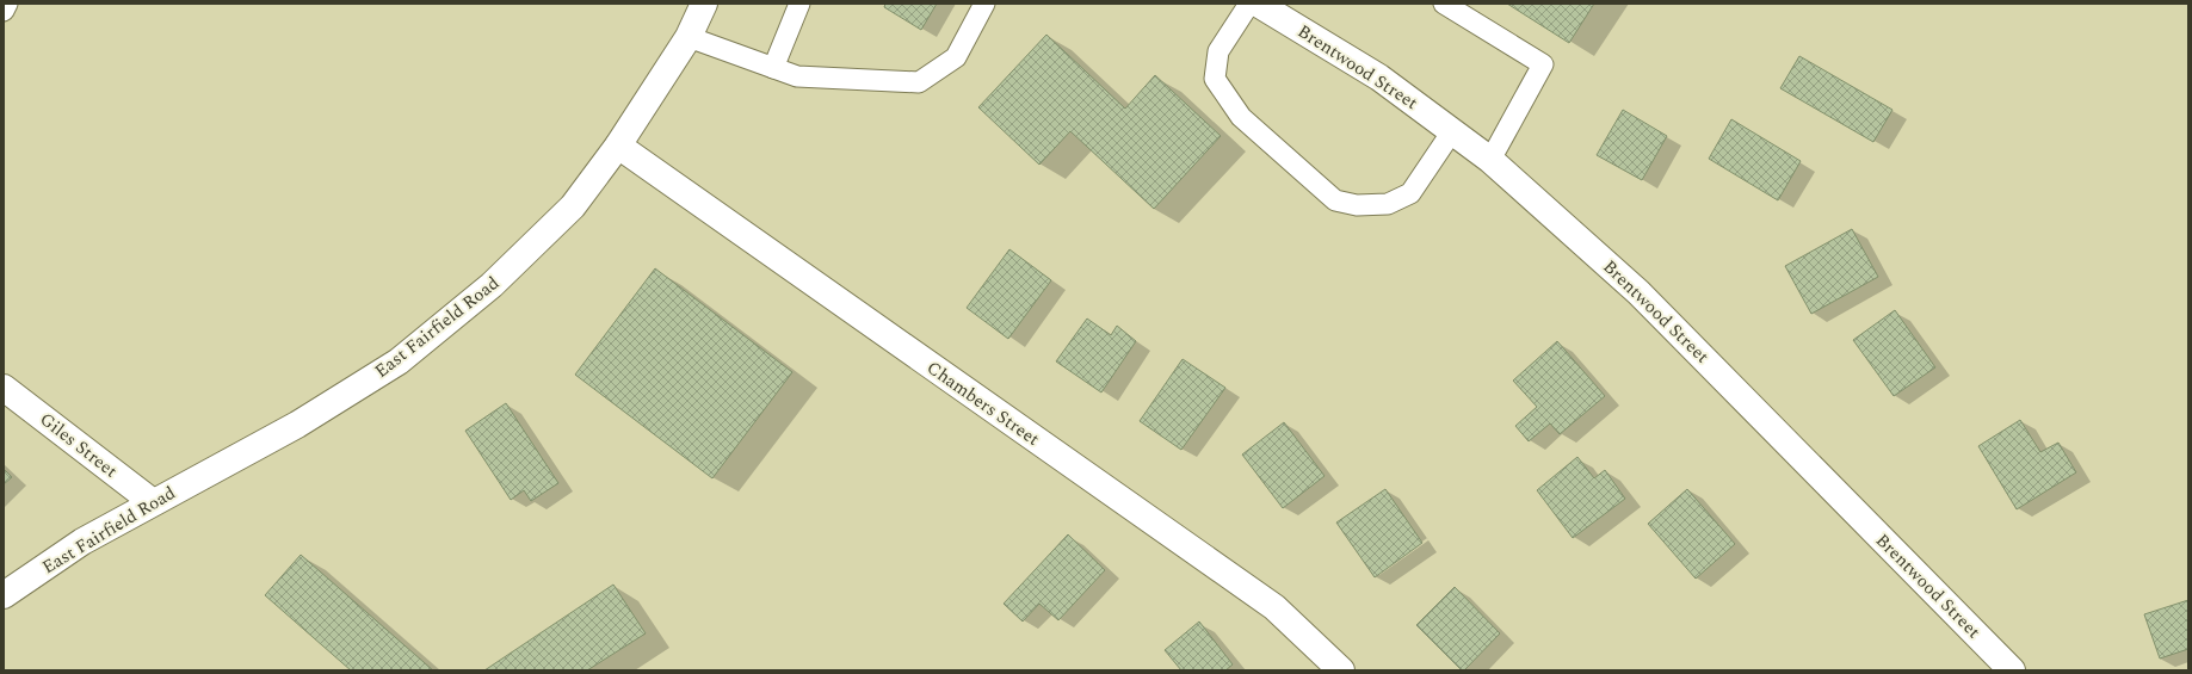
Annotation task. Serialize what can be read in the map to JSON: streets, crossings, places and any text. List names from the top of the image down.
{
  "streets": {
    "main road": [
      "Brentwood Street",
      "East Fairfield Road",
      "Chambers Street",
      "Giles Street"
    ]
  },
  "crossings": [
    ["East Fairfield Road", "Chambers Street"],
    ["East Fairfield Road", "Giles Street"]
  ]
}
